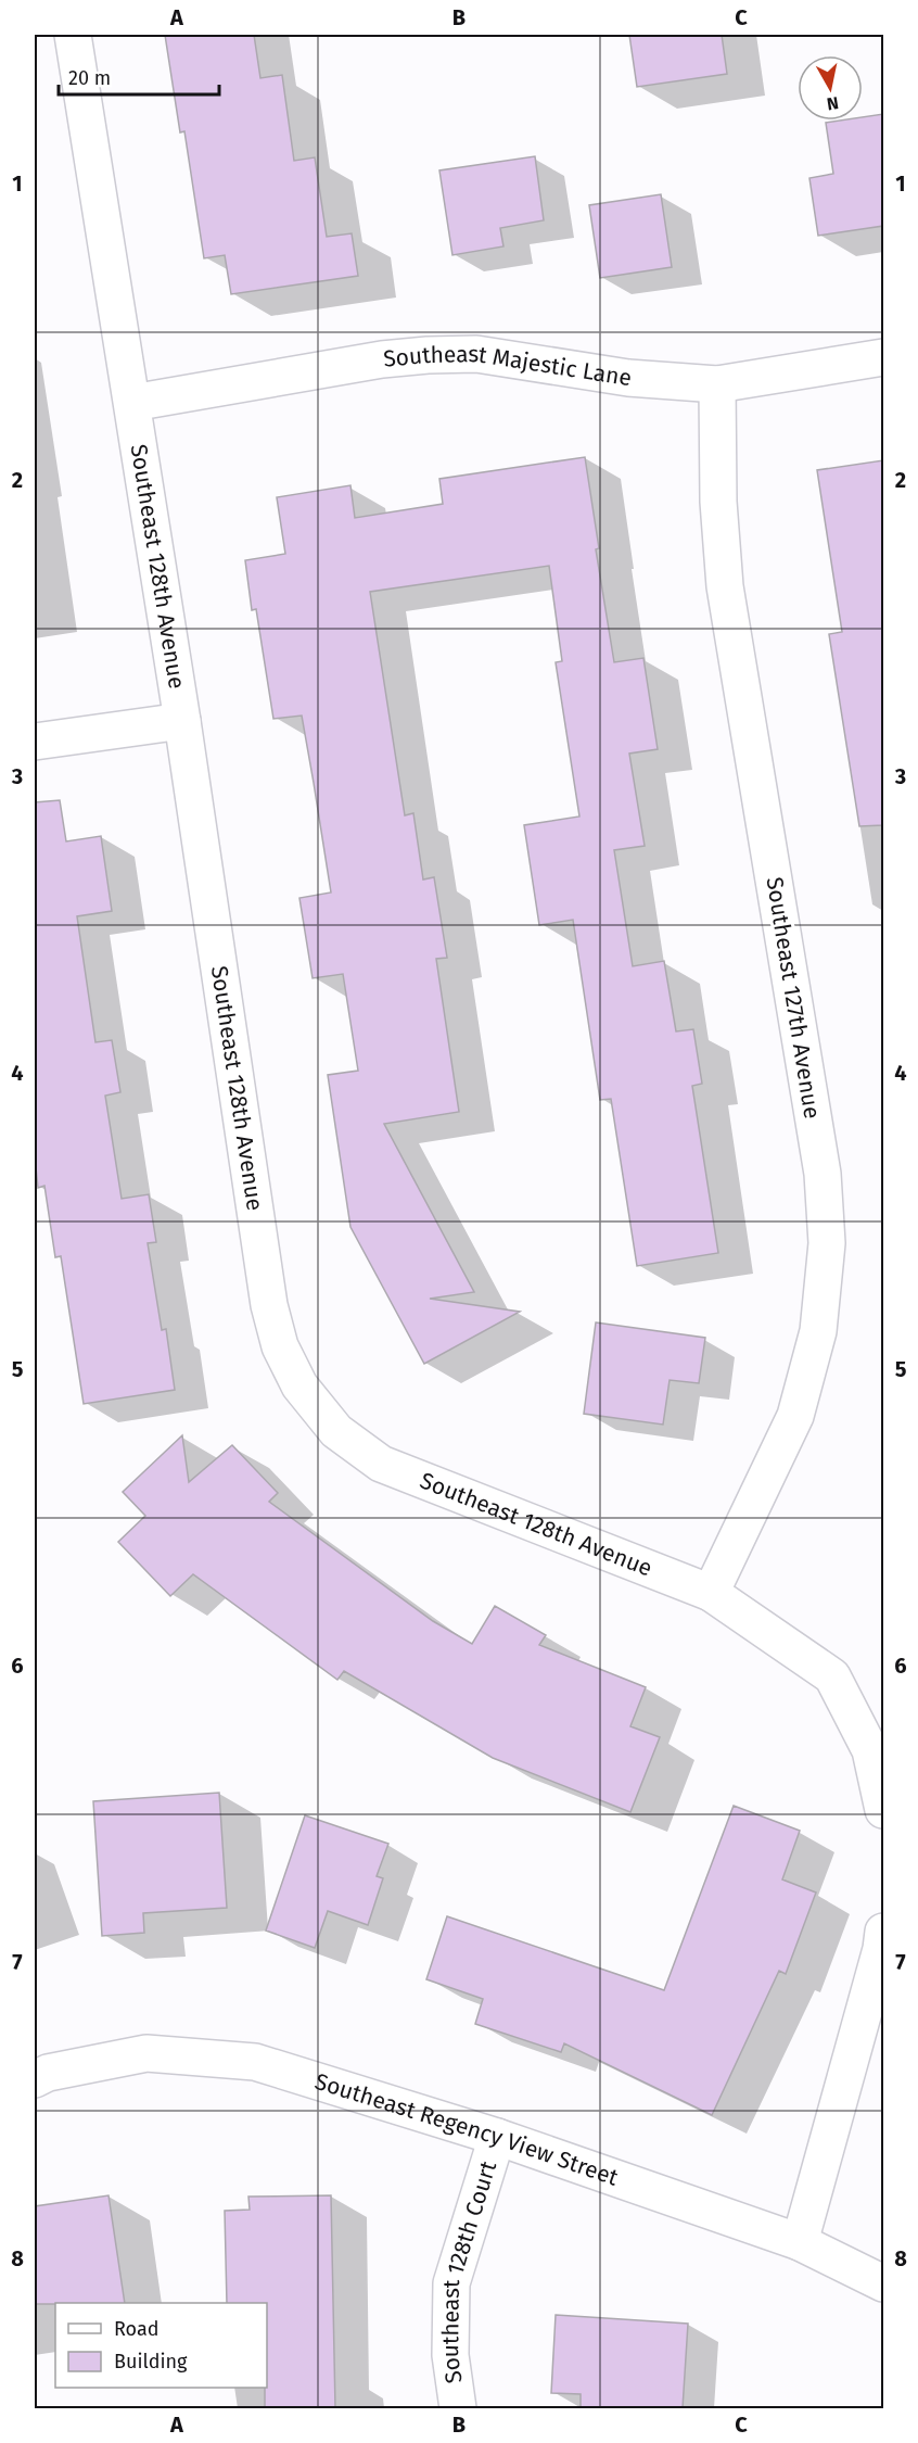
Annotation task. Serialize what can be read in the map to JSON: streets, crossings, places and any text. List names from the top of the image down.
{
  "streets": {
    "street": [
      "Southeast Majestic Lane",
      "Southeast 128th Avenue",
      "Southeast 127th Avenue",
      "Southeast Regency View Street",
      "Southeast 128th Court"
    ]
  },
  "crossings": [
    ["Southeast Majestic Lane", "Southeast 128th Avenue"],
    ["Southeast Majestic Lane", "Southeast 127th Avenue"],
    ["Southeast 128th Avenue", "Southeast 127th Avenue"],
    ["Southeast Regency View Street", "Southeast 128th Court"]
  ],
  "legend": ["Road", "Building"],
  "scale_bar": "20 m",
  "north": "bottom",
  "grid": {
    "columns": ["A", "B", "C"],
    "rows": [
      "1",
      "2",
      "3",
      "4",
      "5",
      "6",
      "7",
      "8"
    ]
  }
}
